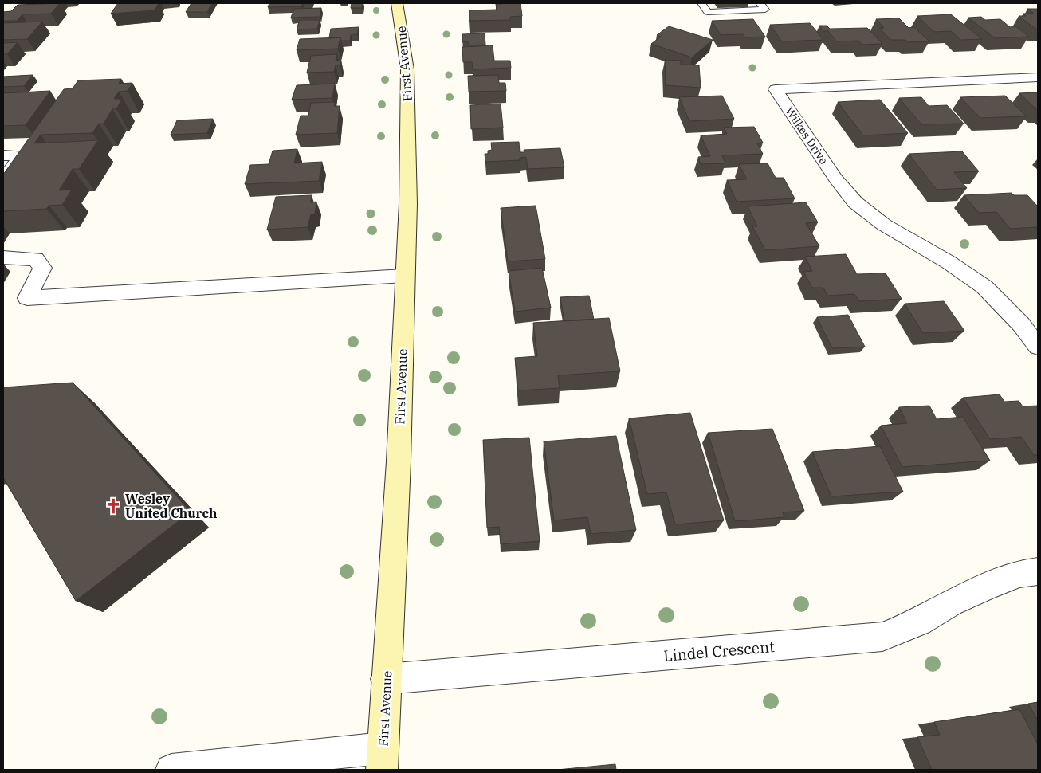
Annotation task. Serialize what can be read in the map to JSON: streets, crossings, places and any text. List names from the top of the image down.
{
  "streets": {
    "street": ["First Avenue", "Wilkes Drive", "Lindel Crescent"]
  },
  "crossings": [
    ["First Avenue", "Lindel Crescent"]
  ],
  "places": {
    "church": ["Wesley United Church"]
  }
}
